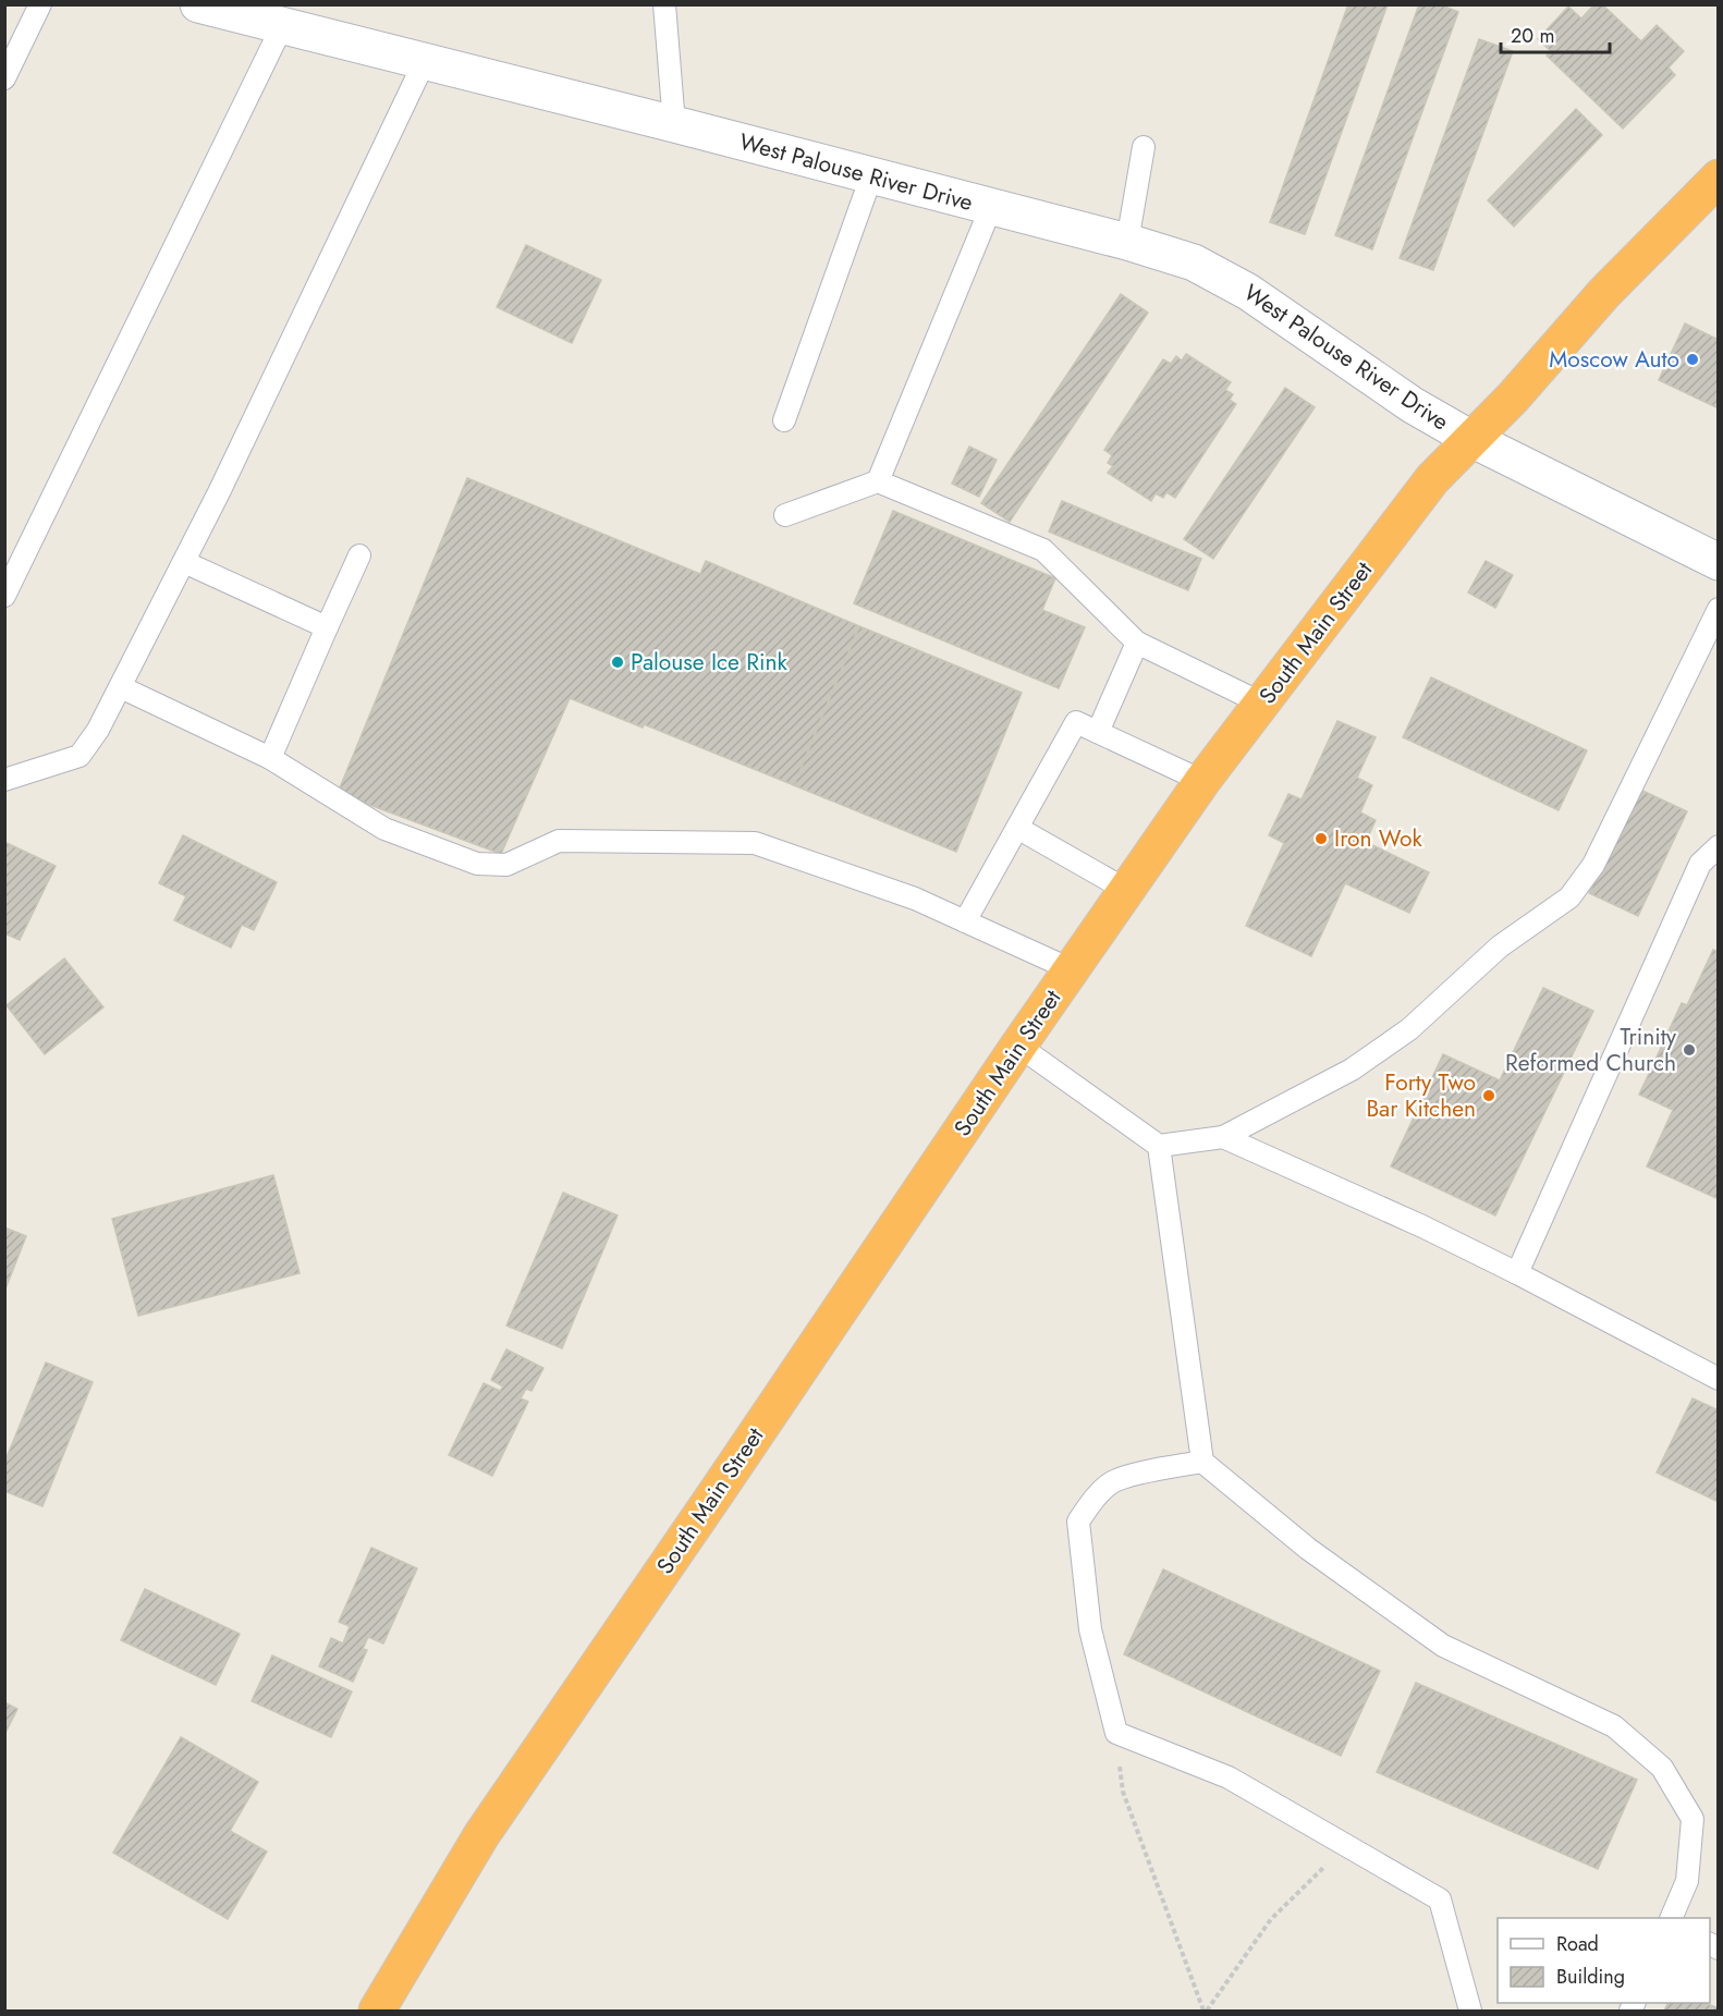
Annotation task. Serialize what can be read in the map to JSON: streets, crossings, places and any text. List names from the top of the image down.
{
  "streets": {
    "highway": ["South Main Street"],
    "street": ["West Palouse River Drive"]
  },
  "crossings": [
    ["West Palouse River Drive", "South Main Street"]
  ],
  "places": [
    "Moscow Auto",
    "Palouse Ice Rink",
    "Iron Wok",
    "Trinity Reformed Church",
    "Forty Two Bar Kitchen"
  ],
  "legend": ["Road", "Building"],
  "scale_bar": "20 m"
}
